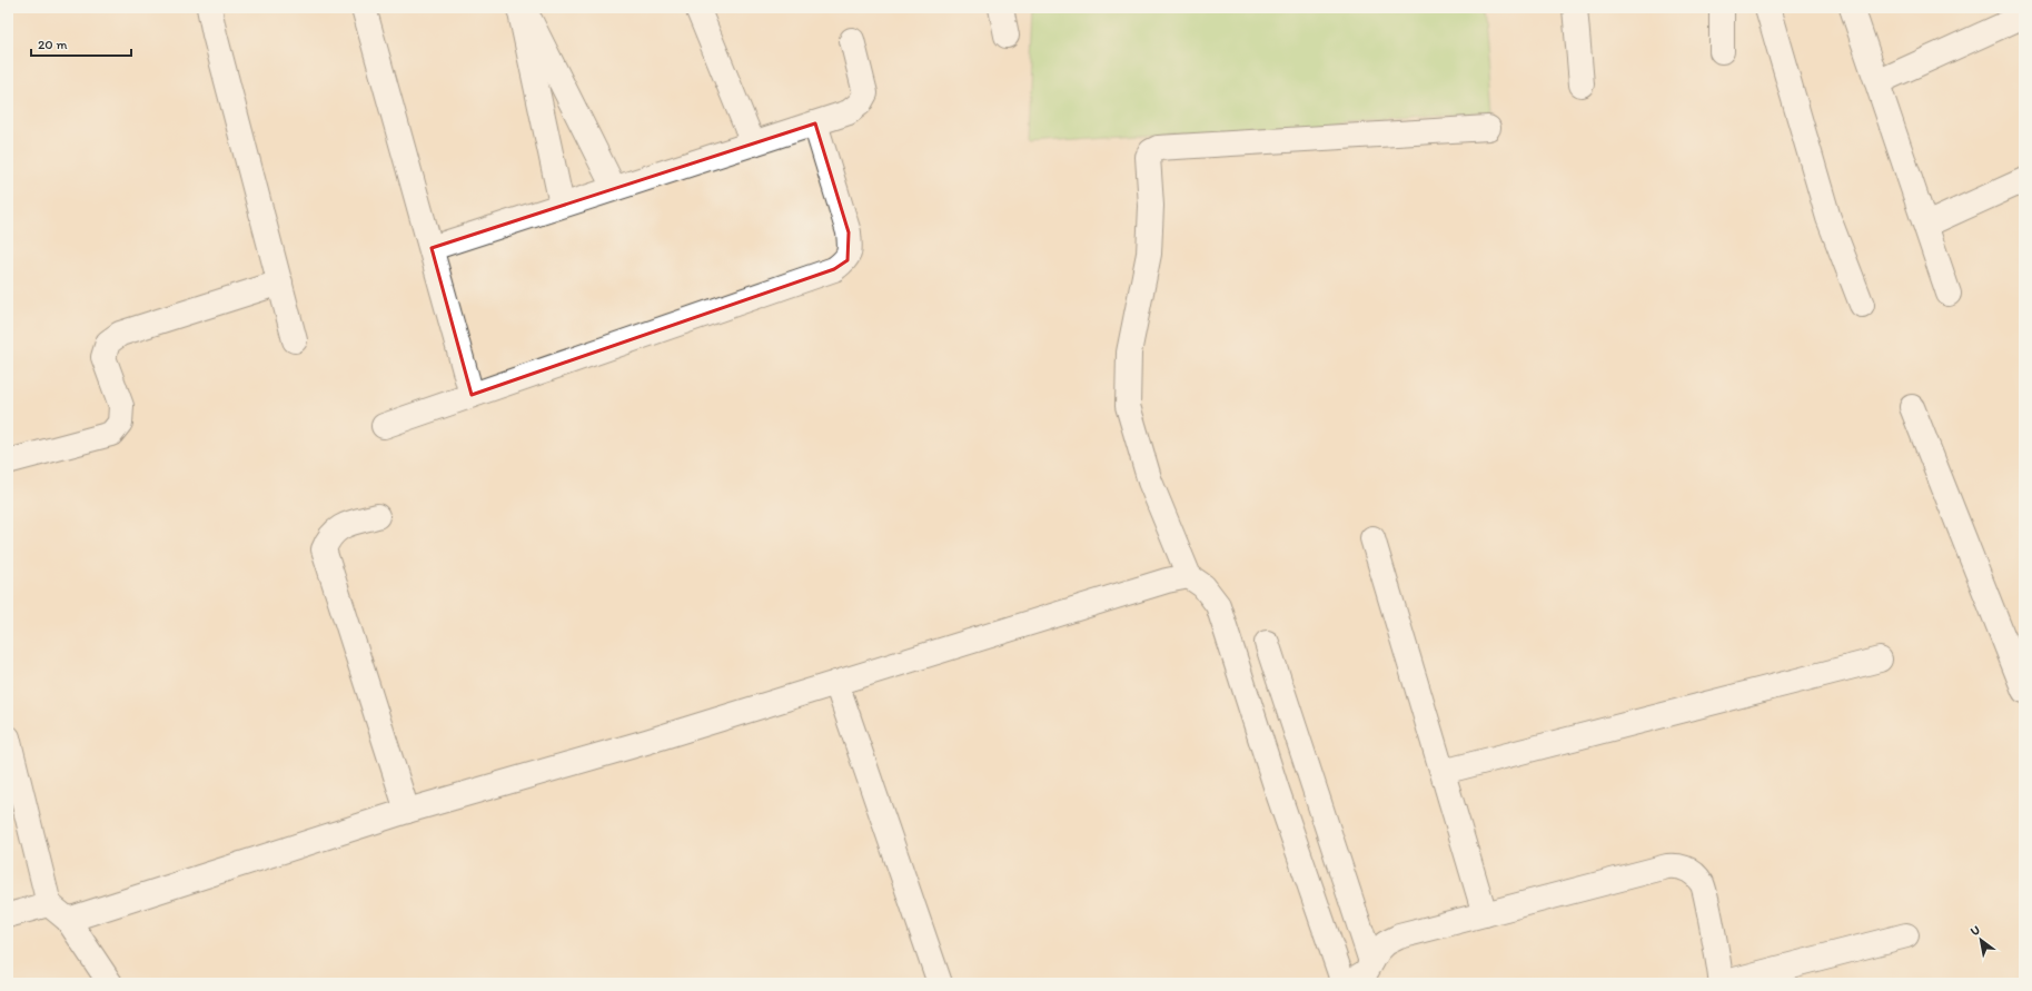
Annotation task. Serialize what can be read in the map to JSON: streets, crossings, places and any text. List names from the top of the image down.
{
  "scale_bar": "20 m",
  "north": "top left"
}
